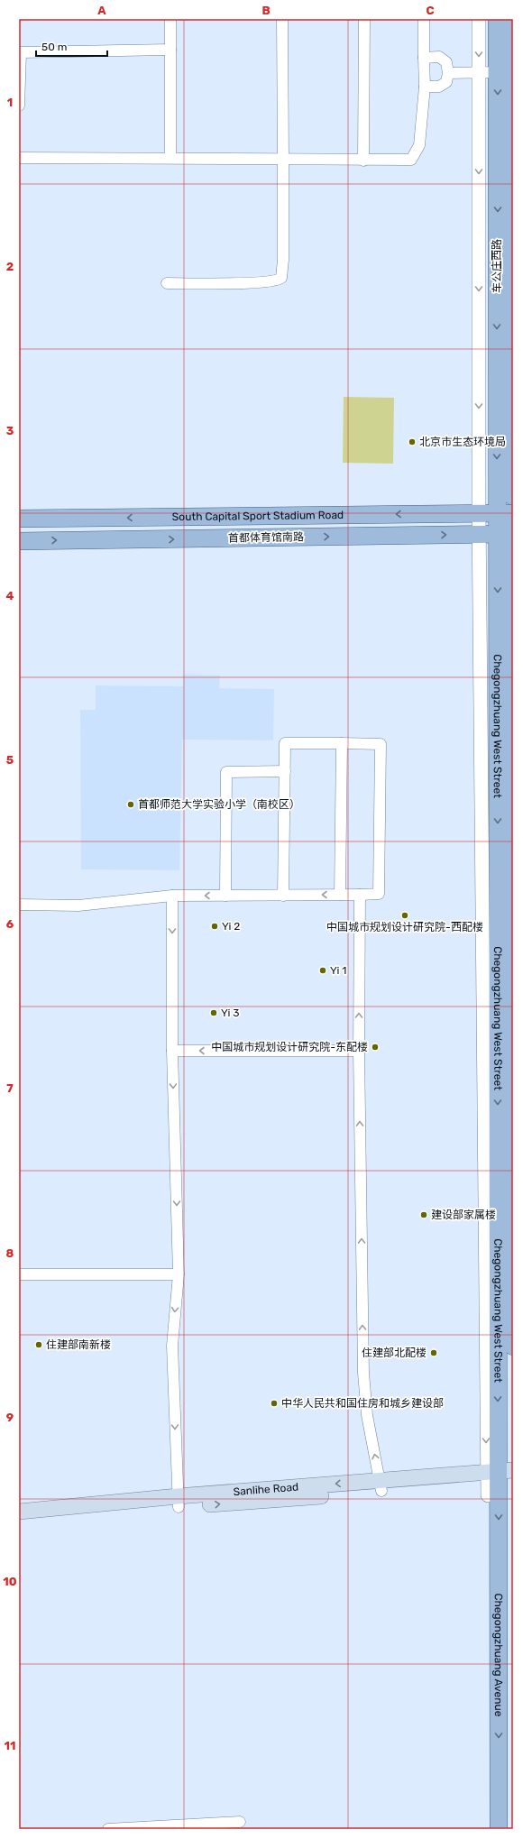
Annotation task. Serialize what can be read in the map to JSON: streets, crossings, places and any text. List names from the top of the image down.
{
  "streets": {
    "main road": [
      "车公庄西路",
      "South Capital Sport Stadium Road",
      "首都体育馆南路",
      "Chegongzhuang West Street",
      "Sanlihe Road",
      "Chegongzhuang Avenue"
    ]
  },
  "crossings": [
    ["车公庄西路", "South Capital Sport Stadium Road"],
    ["车公庄西路", "首都体育馆南路"],
    ["车公庄西路", "Chegongzhuang West Street"],
    ["Chegongzhuang West Street", "Sanlihe Road"],
    ["Chegongzhuang West Street", "Chegongzhuang Avenue"],
    ["Sanlihe Road", "Chegongzhuang Avenue"]
  ],
  "one_way": ["South Capital Sport Stadium Road", "首都体育馆南路", "Chegongzhuang Avenue"],
  "places": [
    "北京市生态环境局",
    "首都师范大学实验小学（南校区）",
    "中国城市规划设计研究院-西配楼",
    "Yi 2",
    "Yi 1",
    "Yi 3",
    "中国城市规划设计研究院-东配楼",
    "建设部家属楼",
    "住建部南新楼",
    "住建部北配楼",
    "中华人民共和国住房和城乡建设部"
  ],
  "scale_bar": "50 m",
  "grid": {
    "columns": ["A", "B", "C"],
    "rows": [
      "1",
      "2",
      "3",
      "4",
      "5",
      "6",
      "7",
      "8",
      "9",
      "10",
      "11"
    ]
  }
}
